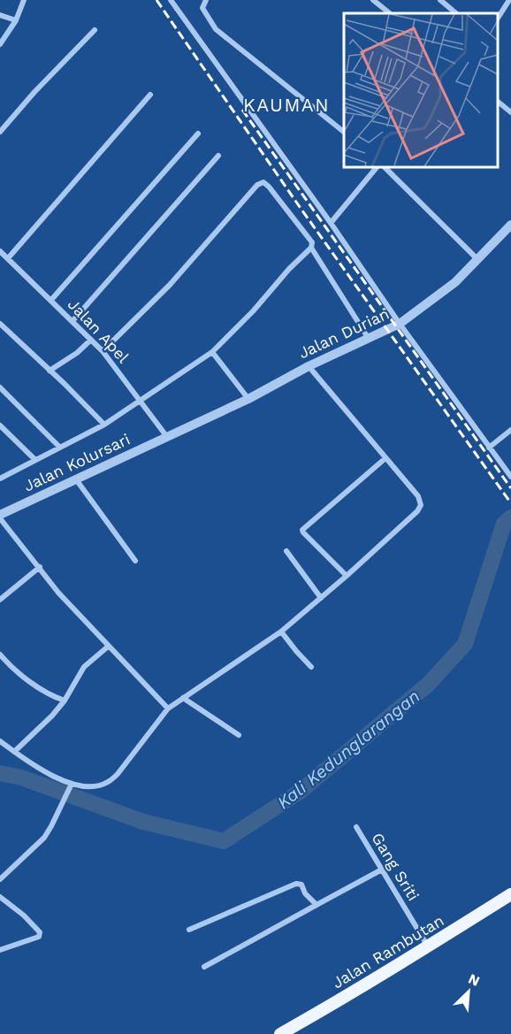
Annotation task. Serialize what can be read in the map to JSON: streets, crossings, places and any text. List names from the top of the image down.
{
  "streets": {
    "main road": ["Jalan Rambutan"],
    "street": [
      "Jalan Apel",
      "Jalan Durian",
      "Jalan Kolursari",
      "Gang Sriti"
    ]
  },
  "crossings": [
    ["Jalan Apel", "Jalan Durian"],
    ["Jalan Apel", "Jalan Kolursari"],
    ["Jalan Durian", "Jalan Kolursari"],
    ["Gang Sriti", "Jalan Rambutan"]
  ],
  "districts": ["KAUMAN"],
  "water": ["Kali Kedunglarangan"],
  "north": "top right"
}
